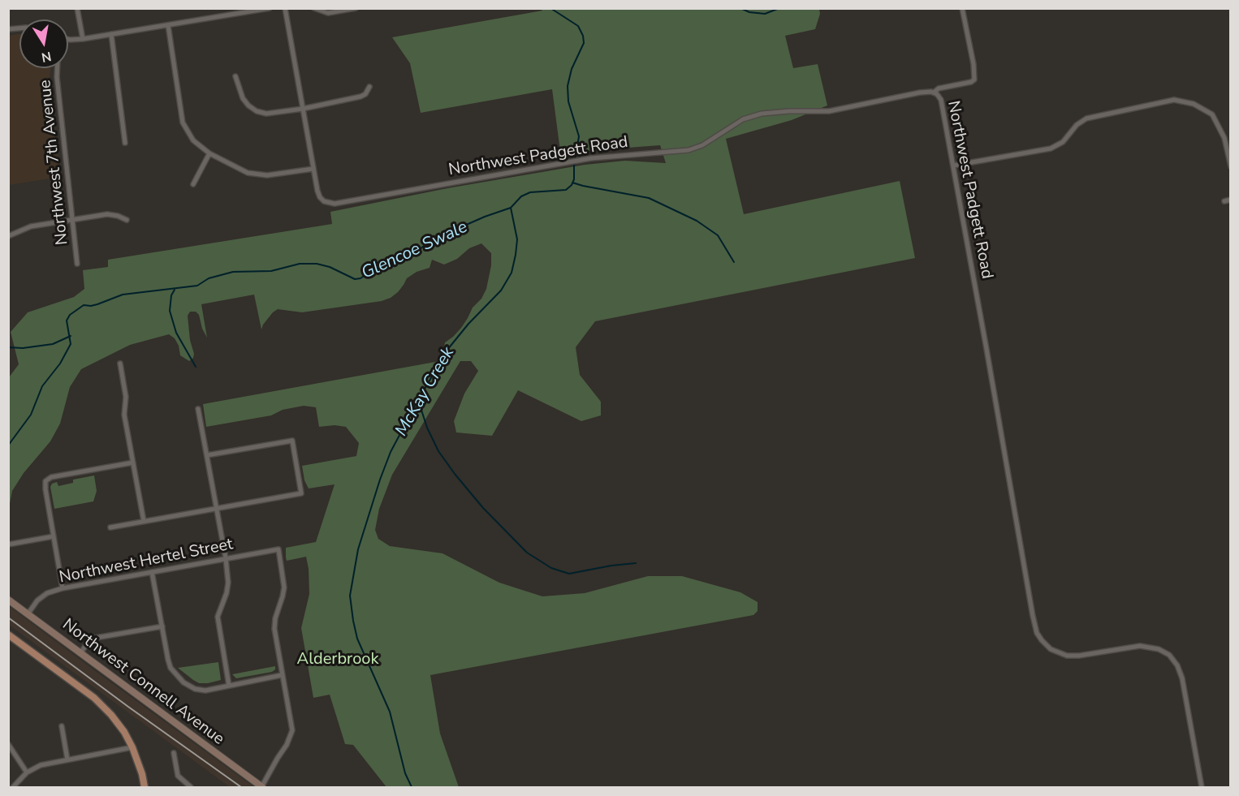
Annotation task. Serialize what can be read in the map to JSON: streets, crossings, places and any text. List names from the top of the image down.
{
  "streets": {
    "street": [
      "Northwest Padgett Road",
      "Northwest 7th Avenue",
      "Northwest Hertel Street",
      "Northwest Connell Avenue"
    ]
  },
  "crossings": [
    ["Northwest Hertel Street", "Northwest Connell Avenue"]
  ],
  "water": ["Glencoe Swale", "McKay Creek"],
  "parks": ["Alderbrook"],
  "north": "bottom"
}
